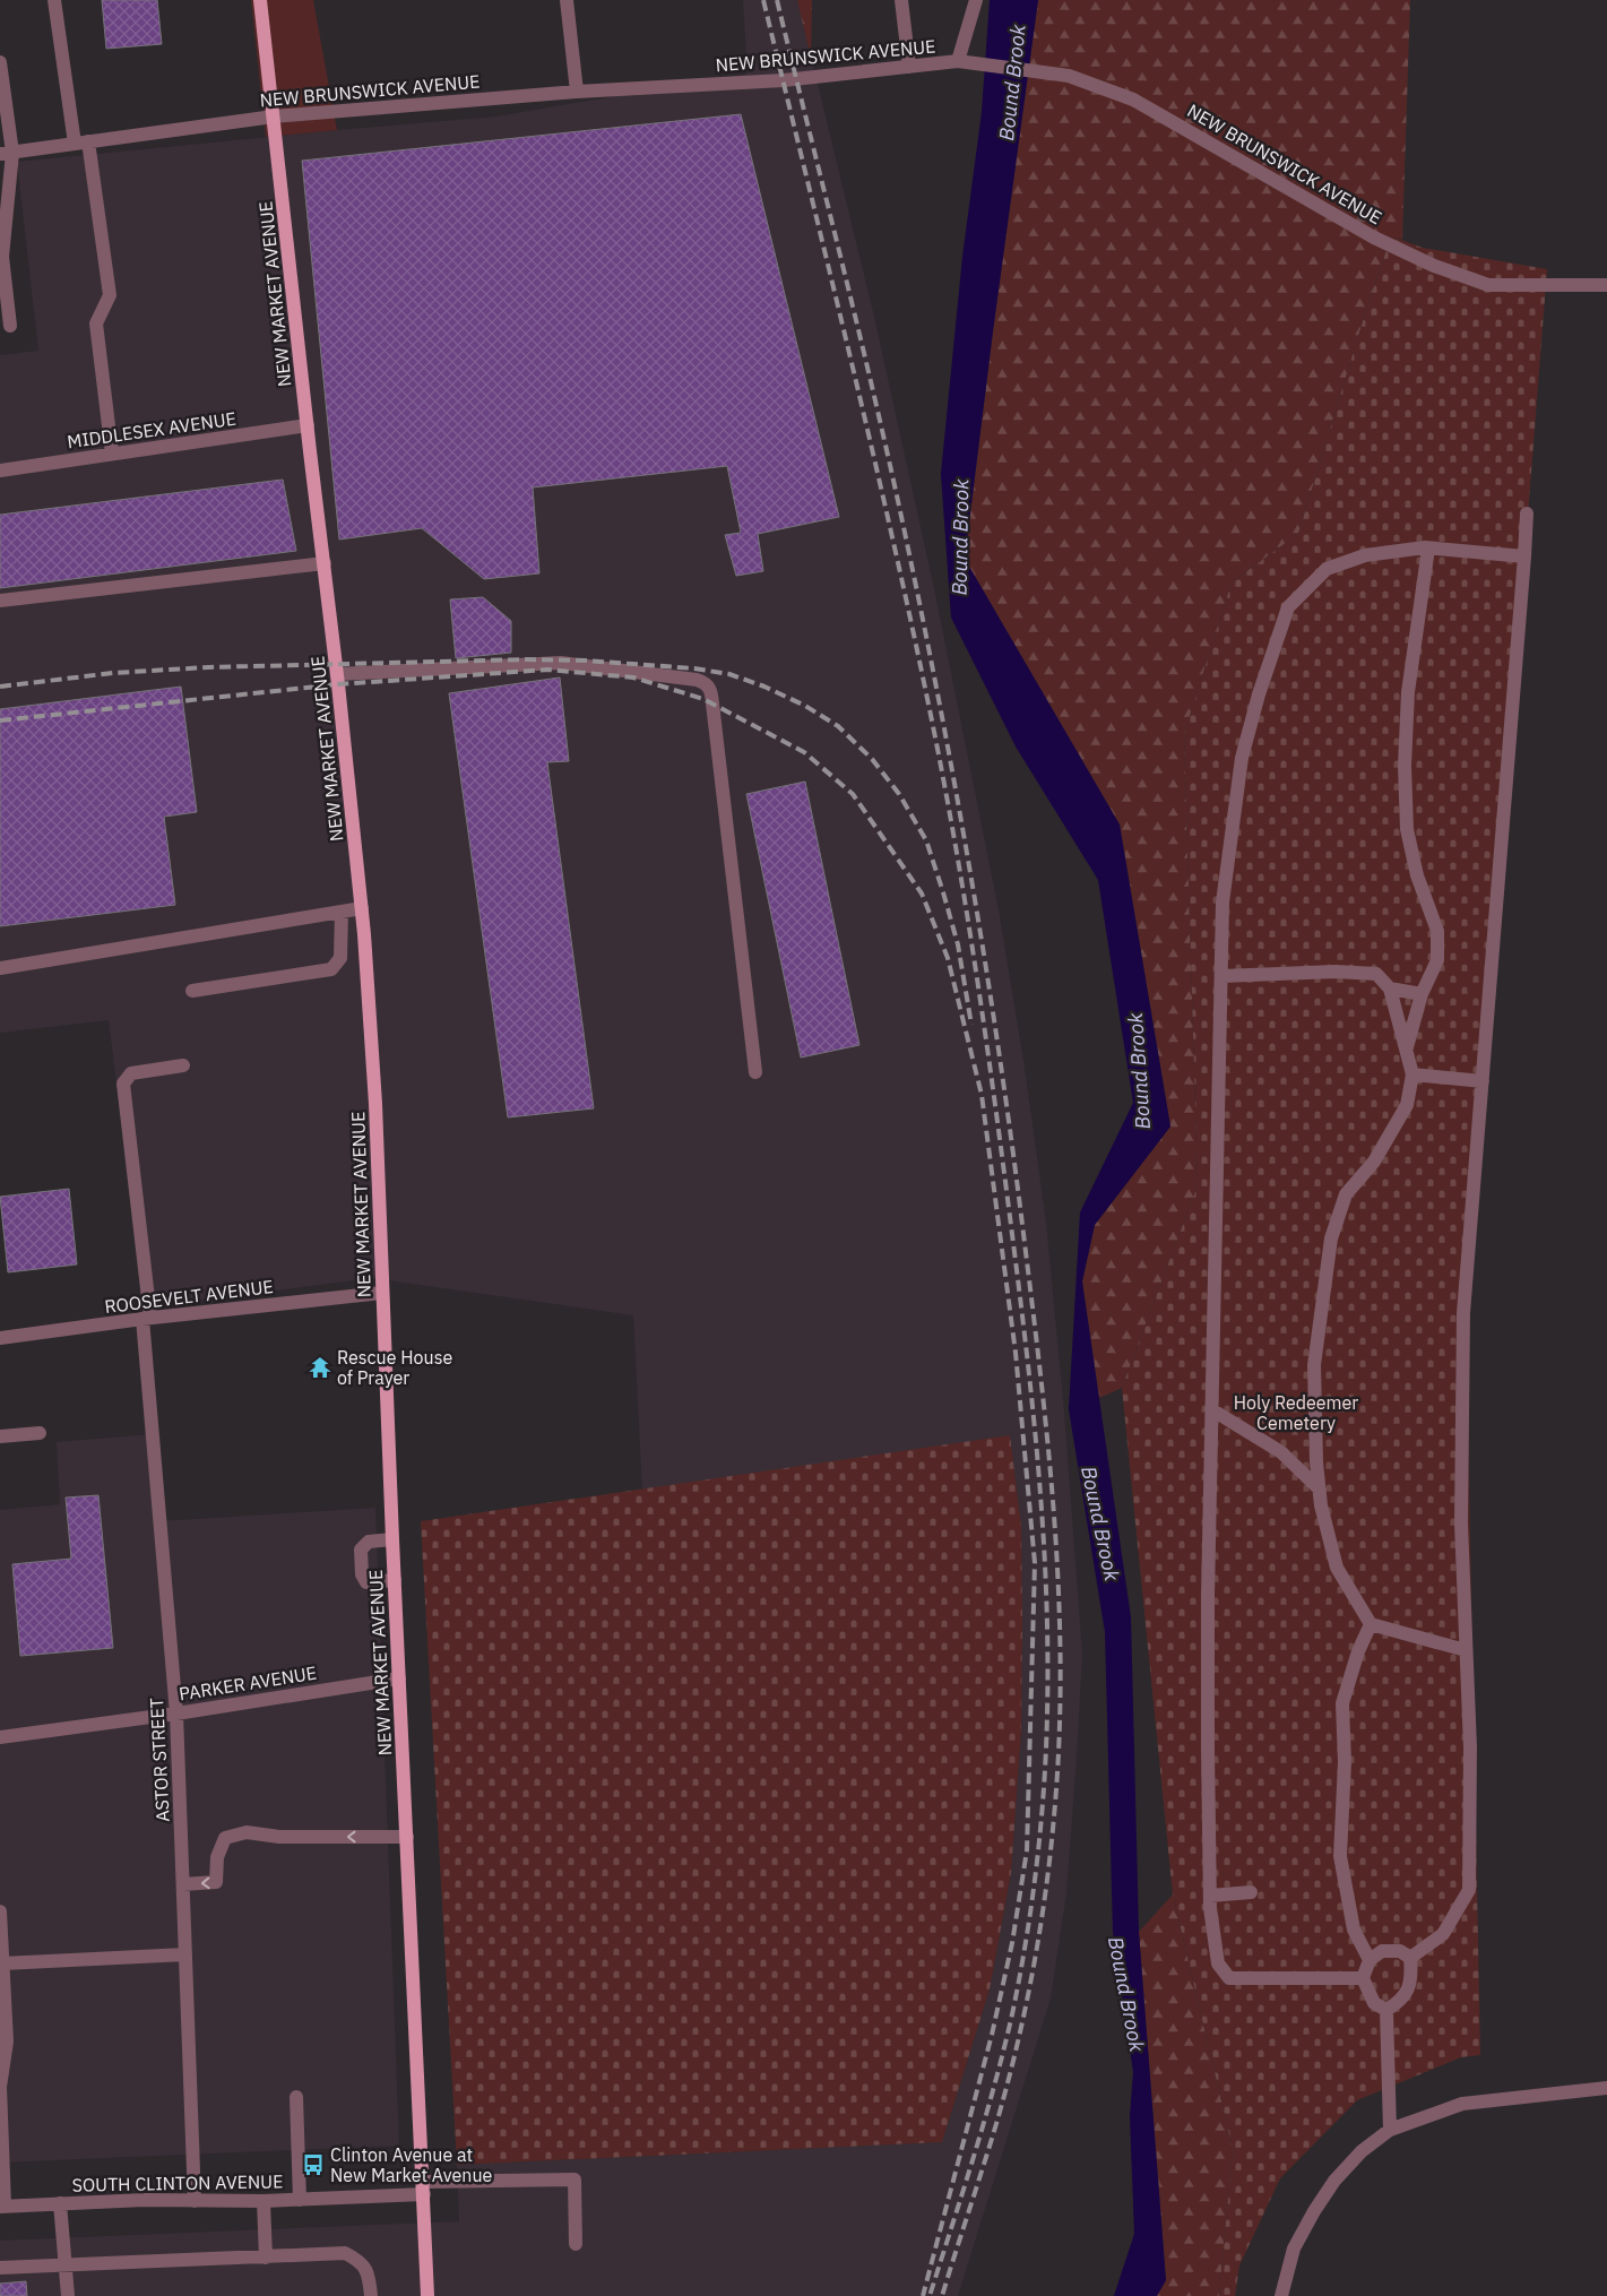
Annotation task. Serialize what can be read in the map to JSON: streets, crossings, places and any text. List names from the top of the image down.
{
  "streets": {
    "main road": ["NEW MARKET AVENUE"],
    "street": [
      "NEW BRUNSWICK AVENUE",
      "MIDDLESEX AVENUE",
      "ROOSEVELT AVENUE",
      "PARKER AVENUE",
      "ASTOR STREET",
      "SOUTH CLINTON AVENUE"
    ]
  },
  "crossings": [
    ["NEW BRUNSWICK AVENUE", "NEW MARKET AVENUE"],
    ["NEW MARKET AVENUE", "MIDDLESEX AVENUE"],
    ["NEW MARKET AVENUE", "ROOSEVELT AVENUE"],
    ["NEW MARKET AVENUE", "PARKER AVENUE"],
    ["NEW MARKET AVENUE", "SOUTH CLINTON AVENUE"],
    ["ROOSEVELT AVENUE", "ASTOR STREET"],
    ["PARKER AVENUE", "ASTOR STREET"],
    ["ASTOR STREET", "SOUTH CLINTON AVENUE"]
  ],
  "water": ["Bound Brook"],
  "parks": ["Holy Redeemer Cemetery"],
  "places": {
    "temple": ["Rescue House of Prayer"],
    "bus stop": ["Clinton Avenue at New Market Avenue"]
  }
}
